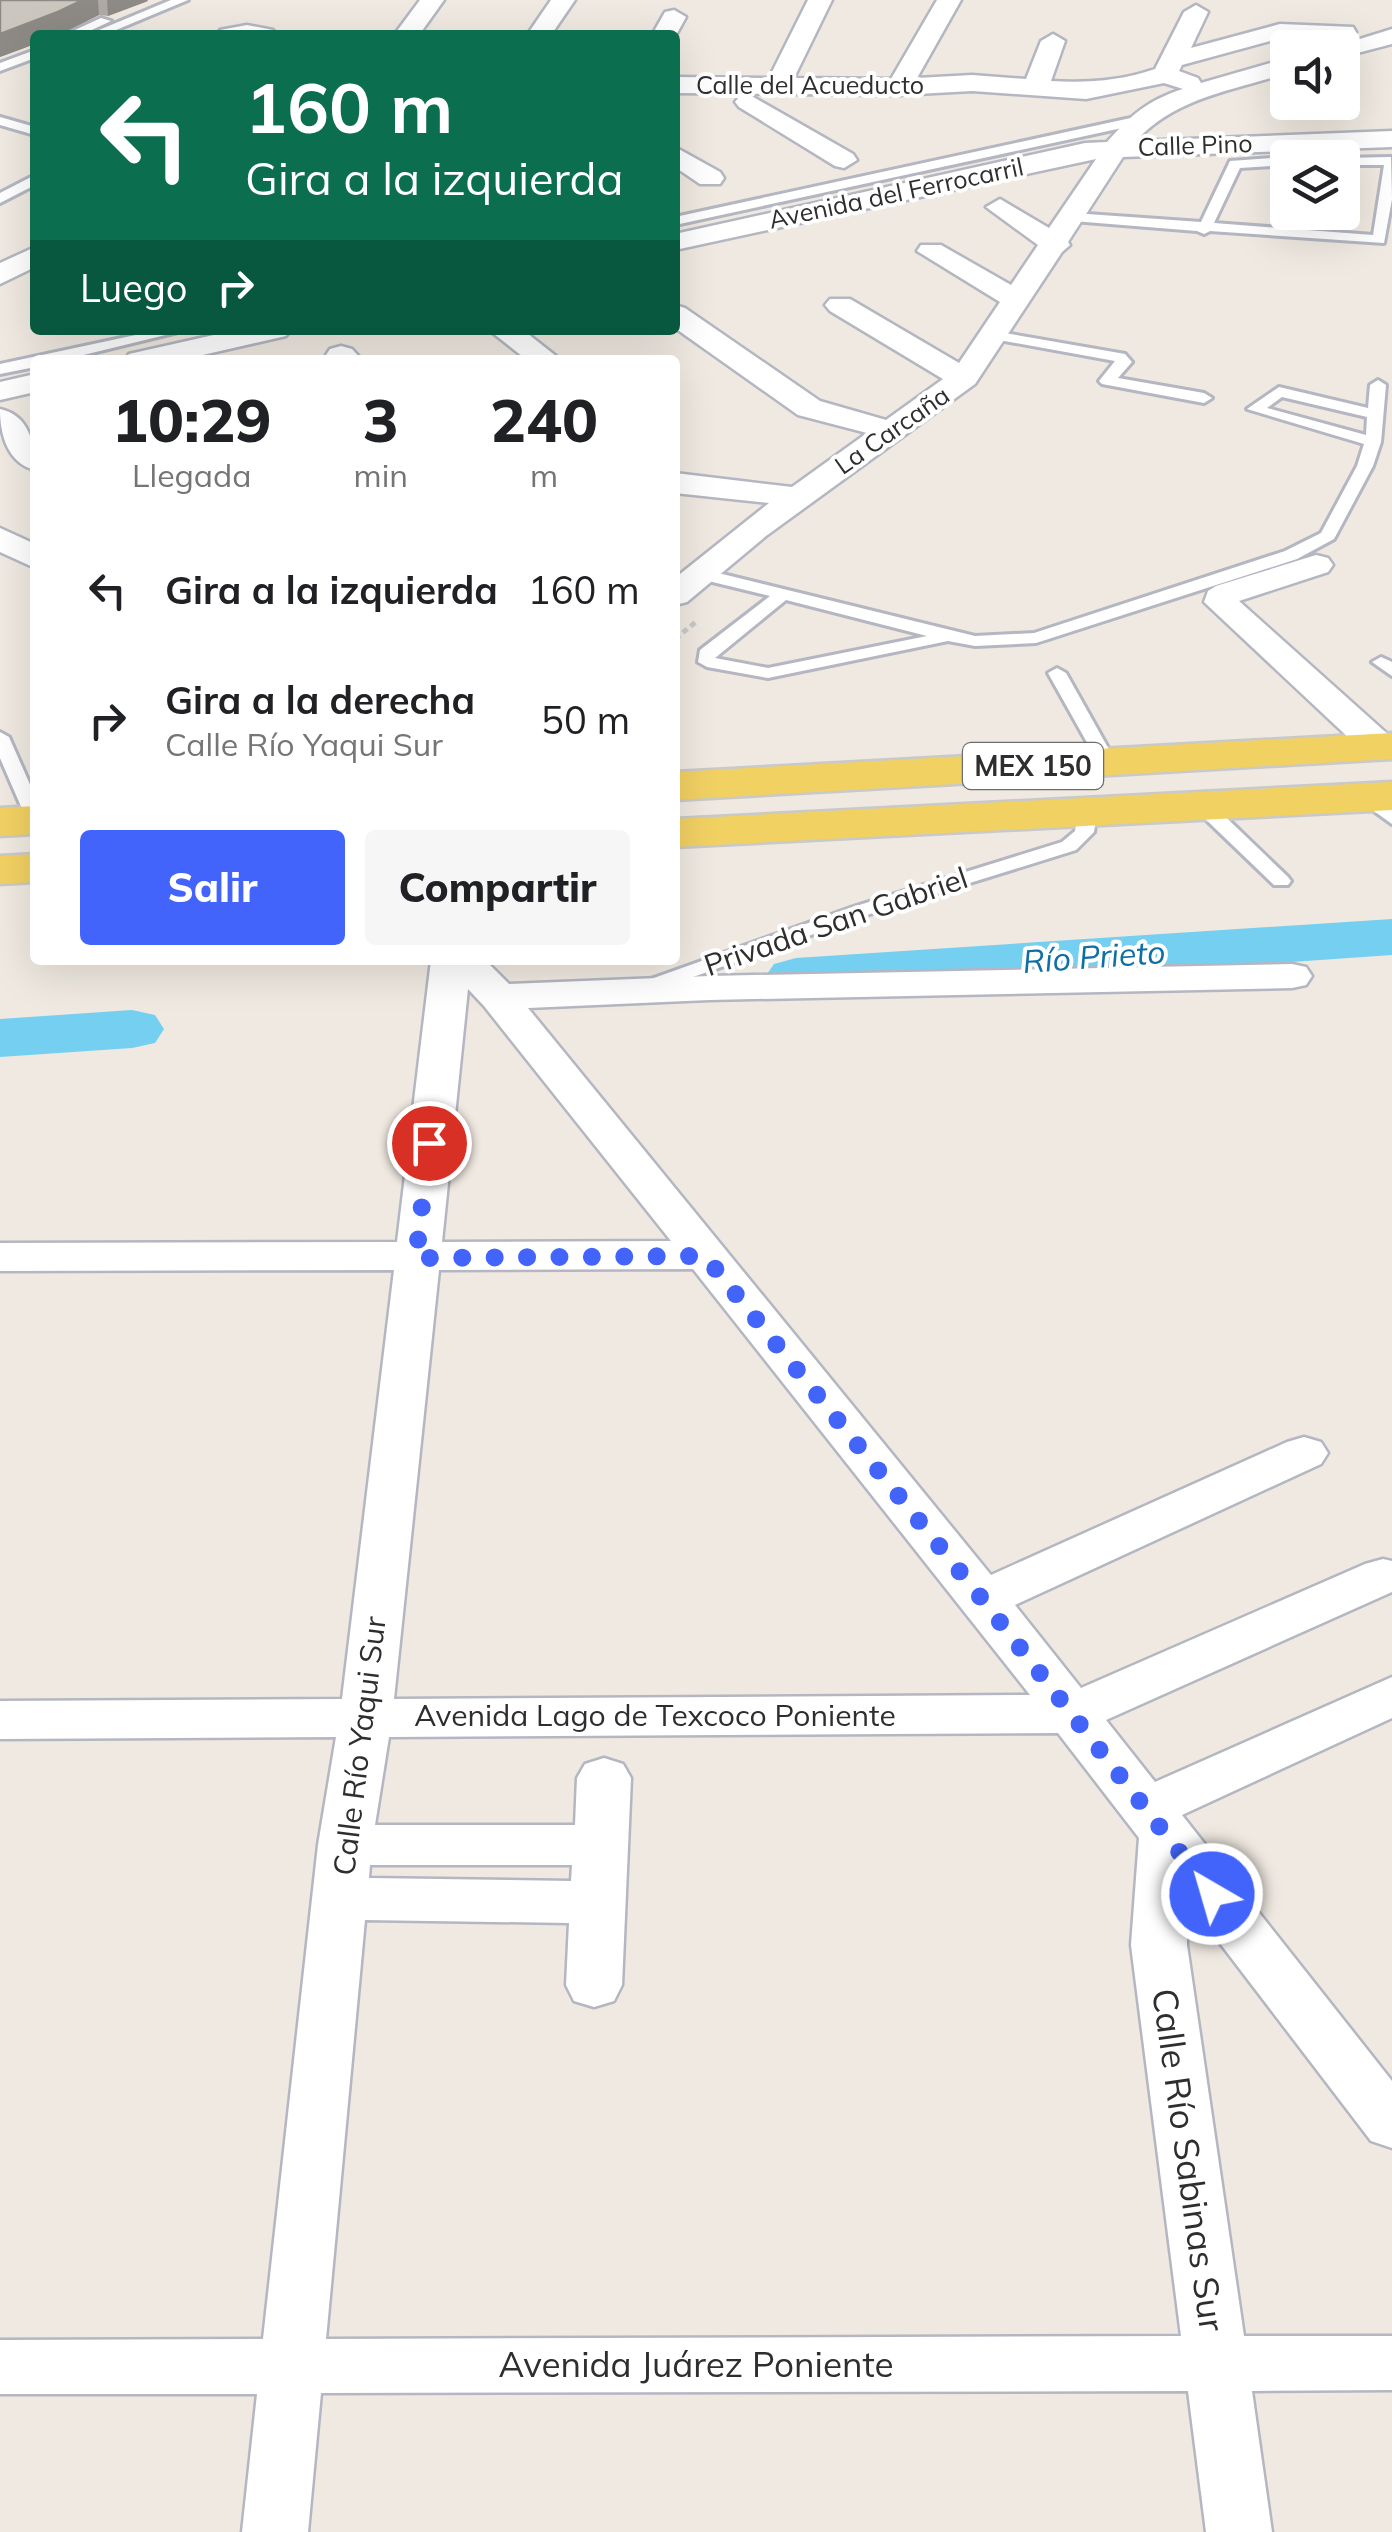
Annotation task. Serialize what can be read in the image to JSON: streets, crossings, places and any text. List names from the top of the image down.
{
  "streets": {
    "main road": ["MEX 150"],
    "street": [
      "Calle del Acueducto",
      "Calle Pino",
      "Avenida del Ferrocarril",
      "La Carcaña",
      "Privada San Gabriel",
      "Avenida Lago de Texcoco Poniente",
      "Calle Río Yaqui Sur",
      "Calle Río Sabinas Sur",
      "Avenida Juárez Poniente"
    ]
  },
  "crossings": [
    ["Calle del Acueducto", "Avenida del Ferrocarril"],
    ["Calle Pino", "Avenida del Ferrocarril"],
    ["Calle Pino", "La Carcaña"],
    ["Avenida del Ferrocarril", "La Carcaña"],
    ["MEX 150", "Privada San Gabriel"],
    ["Avenida Lago de Texcoco Poniente", "Calle Río Yaqui Sur"],
    ["Calle Río Yaqui Sur", "Avenida Juárez Poniente"],
    ["Calle Río Sabinas Sur", "Avenida Juárez Poniente"]
  ],
  "water": ["Río Prieto"],
  "page": {
    "turn": ["160 m", "Gira a la izquierda"],
    "then": "Luego",
    "eta": [
      "10:29",
      "Llegada",
      "3",
      "min",
      "240",
      "m"
    ],
    "list": [
      {
        "name": "Gira a la izquierda",
        "value": "160 m"
      },
      {
        "name": "Gira a la derecha",
        "note": "Calle Río Yaqui Sur",
        "value": "50 m"
      }
    ],
    "buttons": ["Salir", "Compartir"]
  }
}
